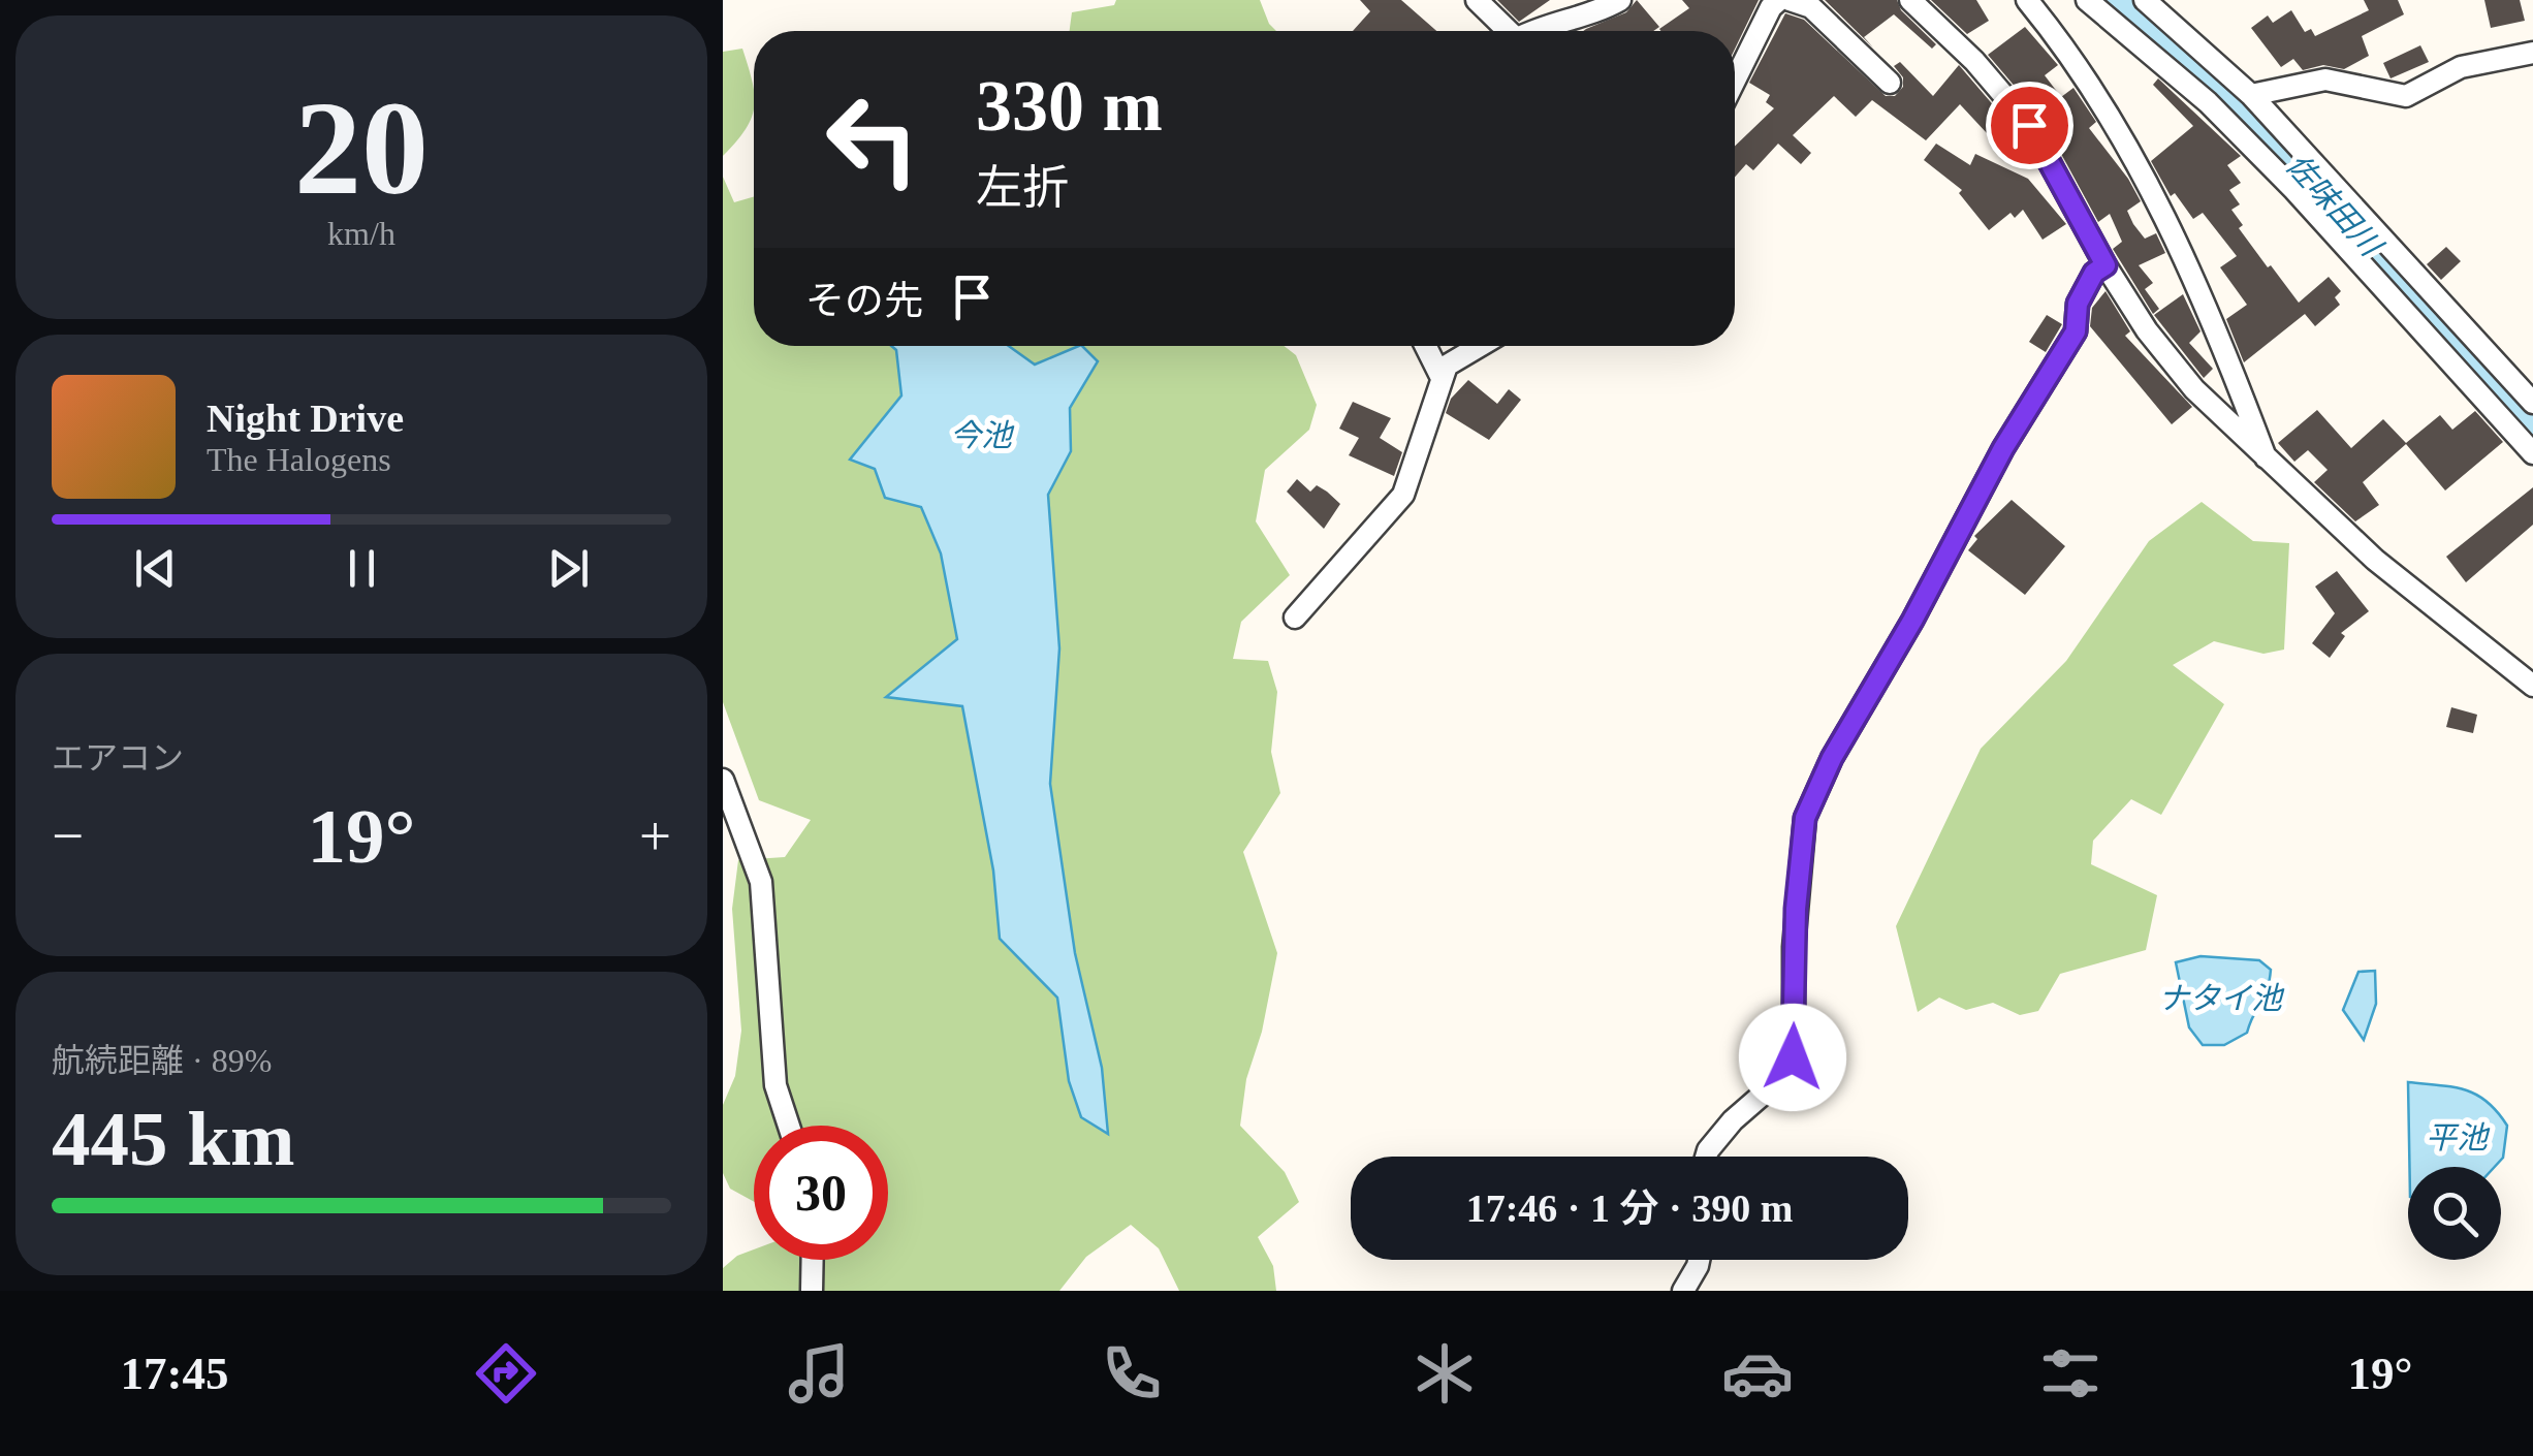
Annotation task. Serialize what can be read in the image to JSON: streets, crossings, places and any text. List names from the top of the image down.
{
  "water": [
    "佐味田川",
    "今池",
    "ナタイ池",
    "平池"
  ],
  "page": {
    "tile": [
      ["20", "km/h"],
      "エアコン",
      ["航続距離 · 89%", "445 km"]
    ],
    "turn": ["330 m", "左折"],
    "then": "その先",
    "song": ["Night Drive", "The Halogens"],
    "heat": ["−", "19°", "+"],
    "limit": "30",
    "trip": "17:46 · 1 分 · 390 m",
    "tabs": ["17:45", "19°"]
  }
}
